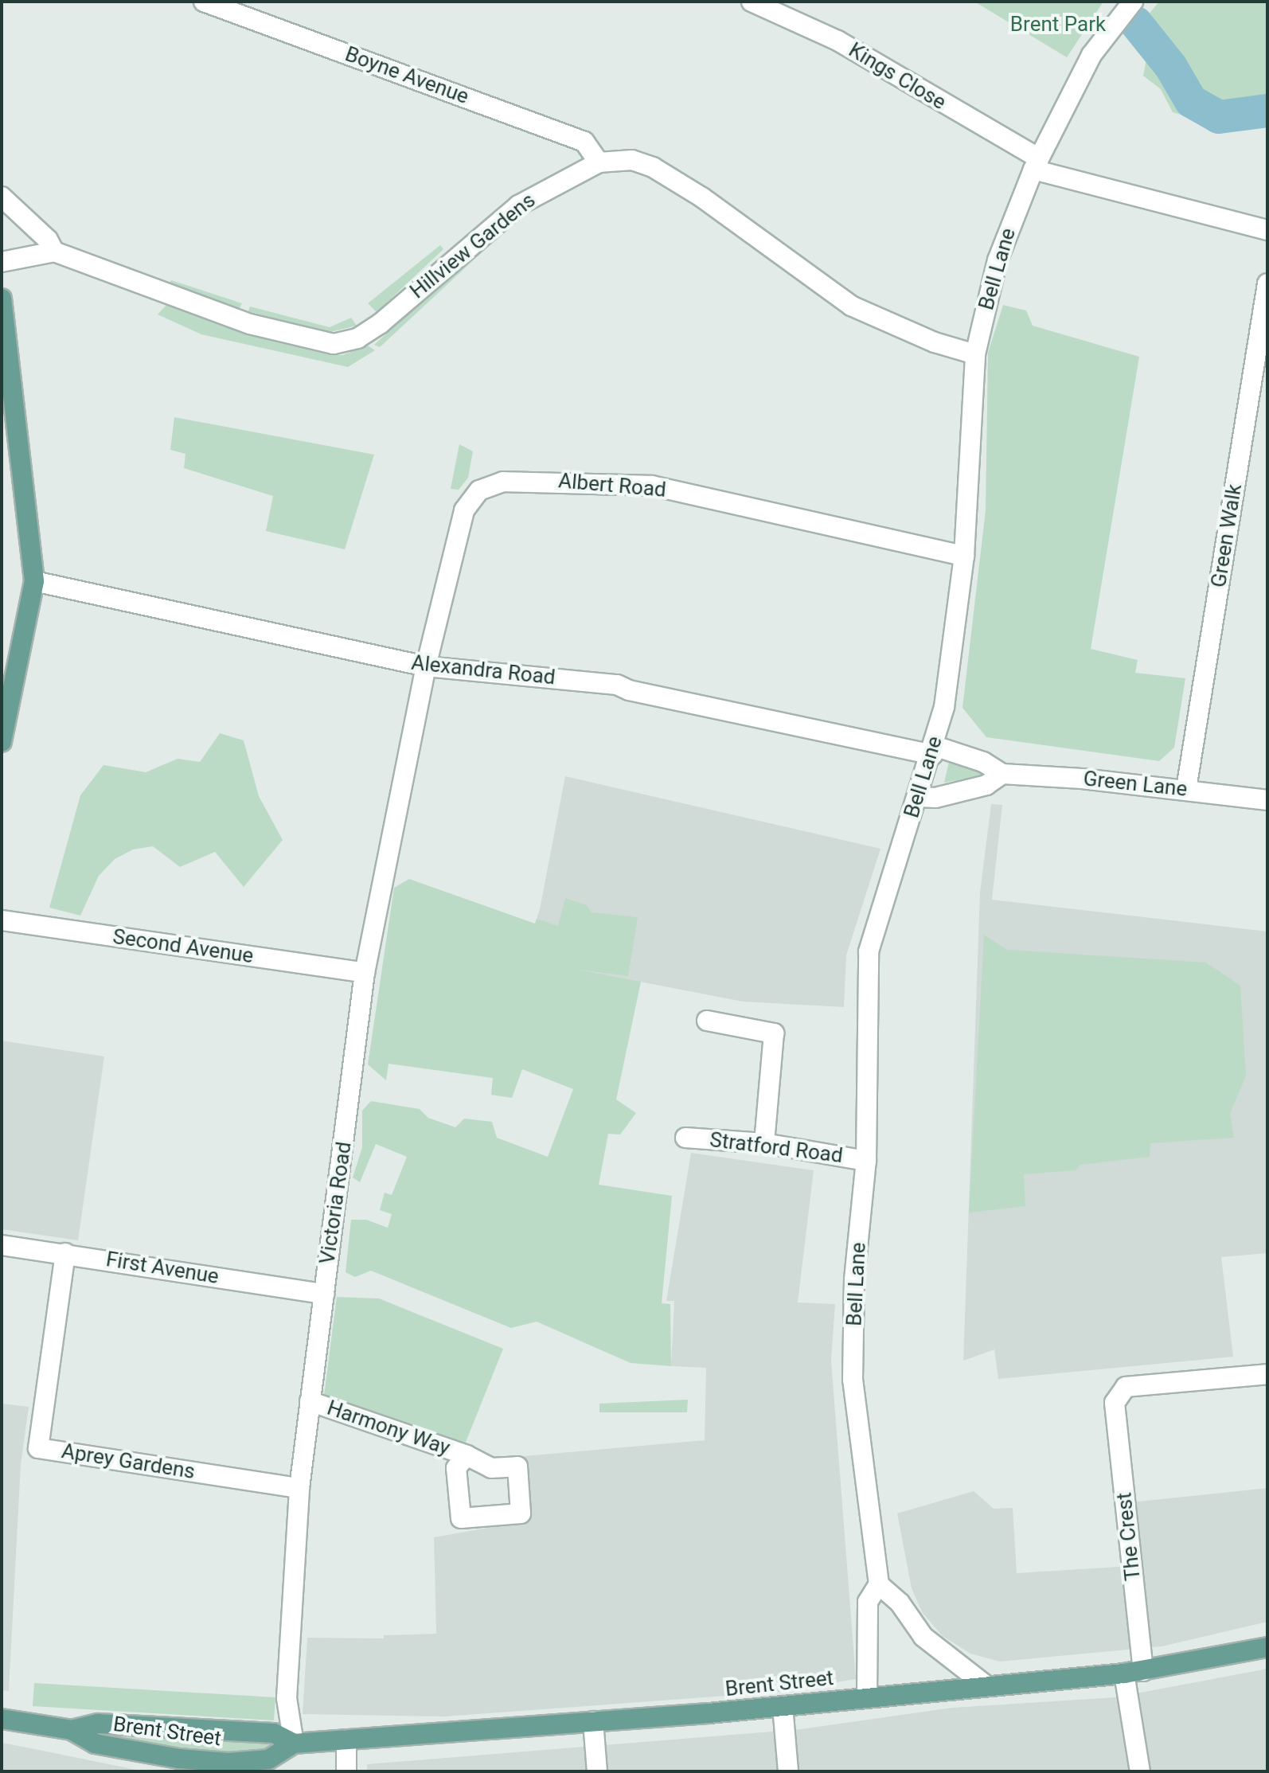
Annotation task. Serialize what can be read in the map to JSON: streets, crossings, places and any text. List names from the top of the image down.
{
  "streets": {
    "main road": ["Brent Street"],
    "street": [
      "Boyne Avenue",
      "Kings Close",
      "Hillview Gardens",
      "Bell Lane",
      "Albert Road",
      "Green Walk",
      "Alexandra Road",
      "Green Lane",
      "Second Avenue",
      "Stratford Road",
      "Victoria Road",
      "First Avenue",
      "Harmony Way",
      "Aprey Gardens",
      "The Crest"
    ]
  },
  "crossings": [
    ["Boyne Avenue", "Hillview Gardens"],
    ["Kings Close", "Bell Lane"],
    ["Hillview Gardens", "Bell Lane"],
    ["Bell Lane", "Albert Road"],
    ["Bell Lane", "Alexandra Road"],
    ["Bell Lane", "Green Lane"],
    ["Bell Lane", "Stratford Road"],
    ["Bell Lane", "Brent Street"],
    ["Albert Road", "Alexandra Road"],
    ["Albert Road", "Victoria Road"],
    ["Green Walk", "Green Lane"],
    ["Alexandra Road", "Green Lane"],
    ["Alexandra Road", "Victoria Road"],
    ["Second Avenue", "Victoria Road"],
    ["Victoria Road", "First Avenue"],
    ["Victoria Road", "Harmony Way"],
    ["Victoria Road", "Aprey Gardens"],
    ["Victoria Road", "Brent Street"],
    ["First Avenue", "Aprey Gardens"],
    ["The Crest", "Brent Street"]
  ],
  "parks": ["Brent Park"]
}
